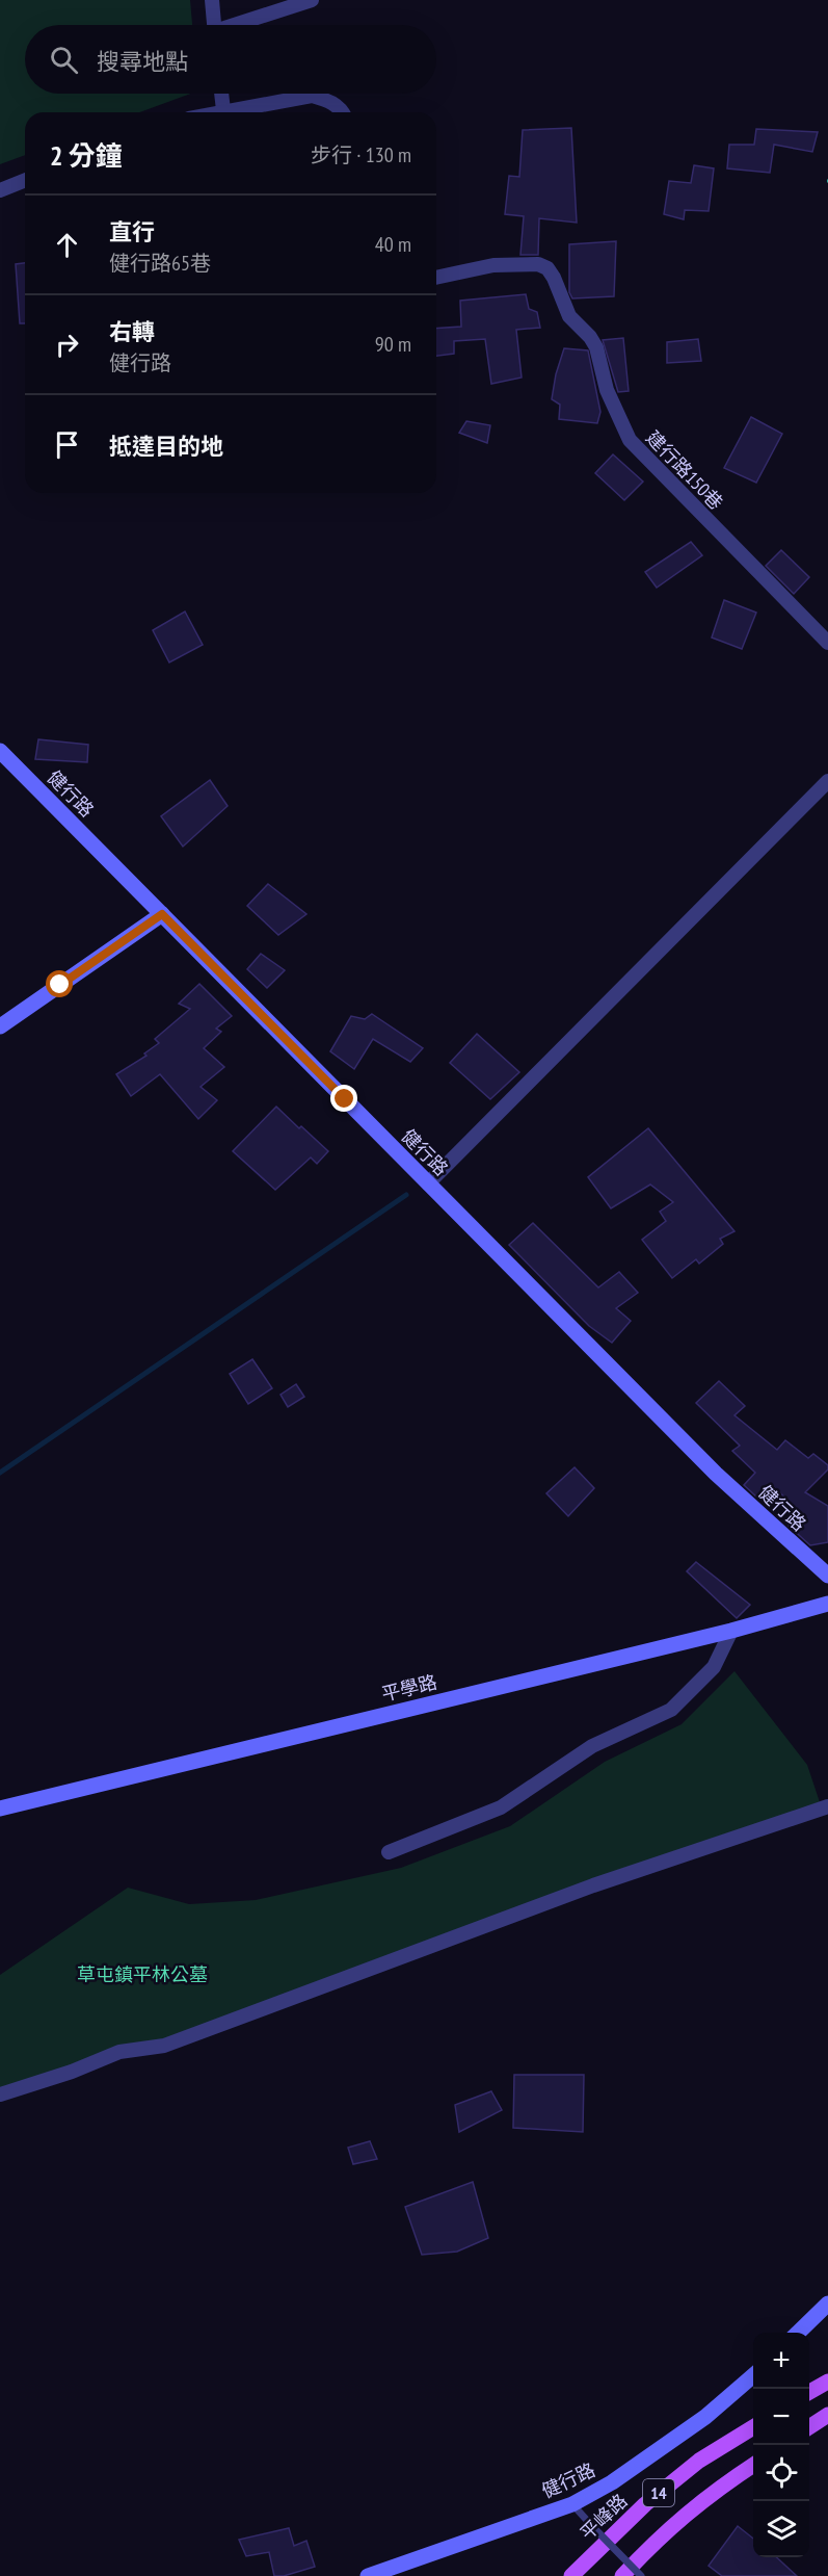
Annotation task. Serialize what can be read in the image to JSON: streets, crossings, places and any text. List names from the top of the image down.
{
  "streets": {
    "main road": ["14", "平峰路"],
    "street": ["建行路150巷", "健行路", "平學路"]
  },
  "parks": ["草屯鎮平林公墓"],
  "page": {
    "search": "搜尋地點",
    "heading": ["2 分鐘", "步行 · 130 m"],
    "list": [
      ["直行", "健行路65巷", "40 m"],
      ["右轉", "健行路", "90 m"],
      "抵達目的地"
    ],
    "map_buttons": ["+", "−"]
  }
}
